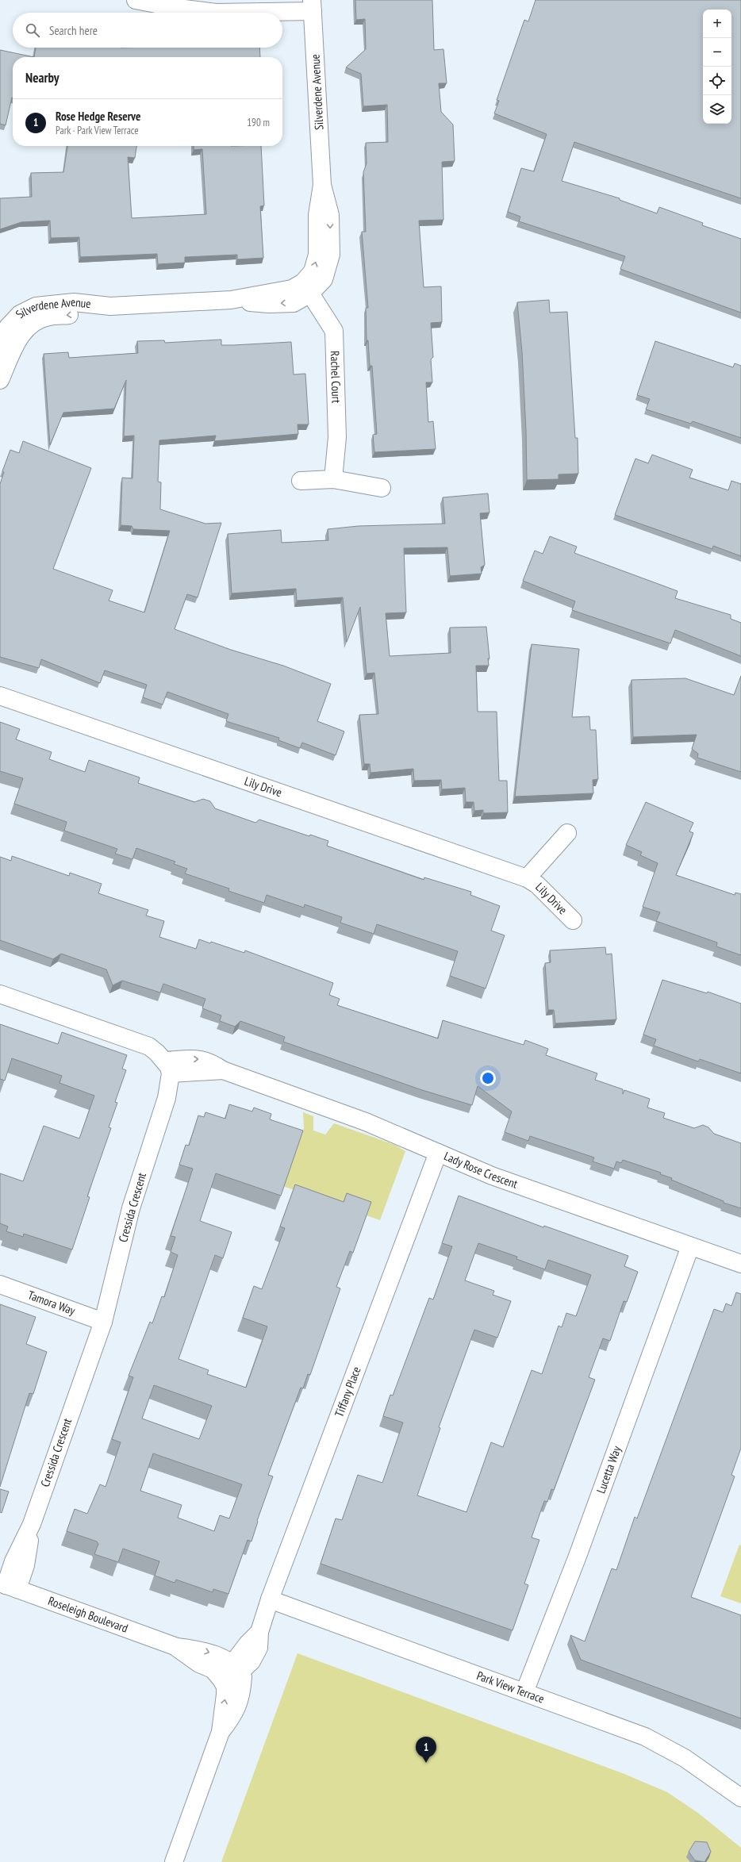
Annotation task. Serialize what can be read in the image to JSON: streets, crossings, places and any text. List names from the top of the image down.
{
  "streets": {
    "street": [
      "Silverdene Avenue",
      "Rachel Court",
      "Lily Drive",
      "Lady Rose Crescent",
      "Cressida Crescent",
      "Tamora Way",
      "Tiffany Place",
      "Lucetta Way",
      "Roseleigh Boulevard",
      "Park View Terrace"
    ]
  },
  "crossings": [
    ["Silverdene Avenue", "Rachel Court"],
    ["Lady Rose Crescent", "Cressida Crescent"],
    ["Lady Rose Crescent", "Tiffany Place"],
    ["Lady Rose Crescent", "Lucetta Way"],
    ["Cressida Crescent", "Tamora Way"],
    ["Cressida Crescent", "Roseleigh Boulevard"],
    ["Tiffany Place", "Roseleigh Boulevard"],
    ["Tiffany Place", "Park View Terrace"],
    ["Lucetta Way", "Park View Terrace"]
  ],
  "page": {
    "map_buttons": ["+", "−"],
    "search": "Search here",
    "heading": "Nearby",
    "list": [
      {
        "mark": "1",
        "name": "Rose Hedge Reserve",
        "note": "Park · Park View Terrace",
        "value": "190 m"
      }
    ],
    "pins": "1"
  }
}
